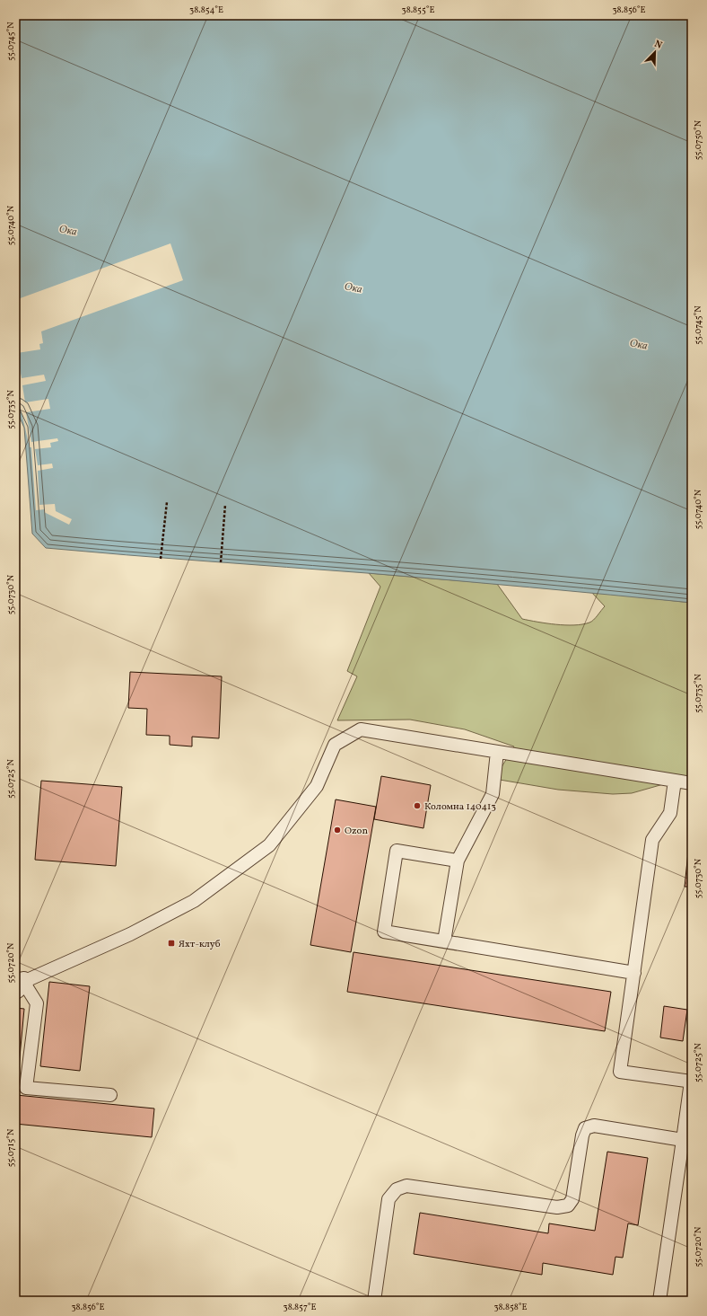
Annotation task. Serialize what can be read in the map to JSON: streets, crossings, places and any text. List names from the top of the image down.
{
  "water": ["Ока"],
  "places": {
    "other": ["Коломна 140413", "Ozon"],
    "transit": ["Яхт-клуб"]
  },
  "north": "top right",
  "coordinates": [
    "38.854°E",
    "38.855°E",
    "38.856°E",
    "55.0745°N",
    "55.0750°N",
    "55.0740°N",
    "55.0735°N",
    "55.0730°N",
    "55.0725°N",
    "55.0720°N",
    "55.0715°N",
    "38.857°E",
    "38.858°E"
  ]
}
